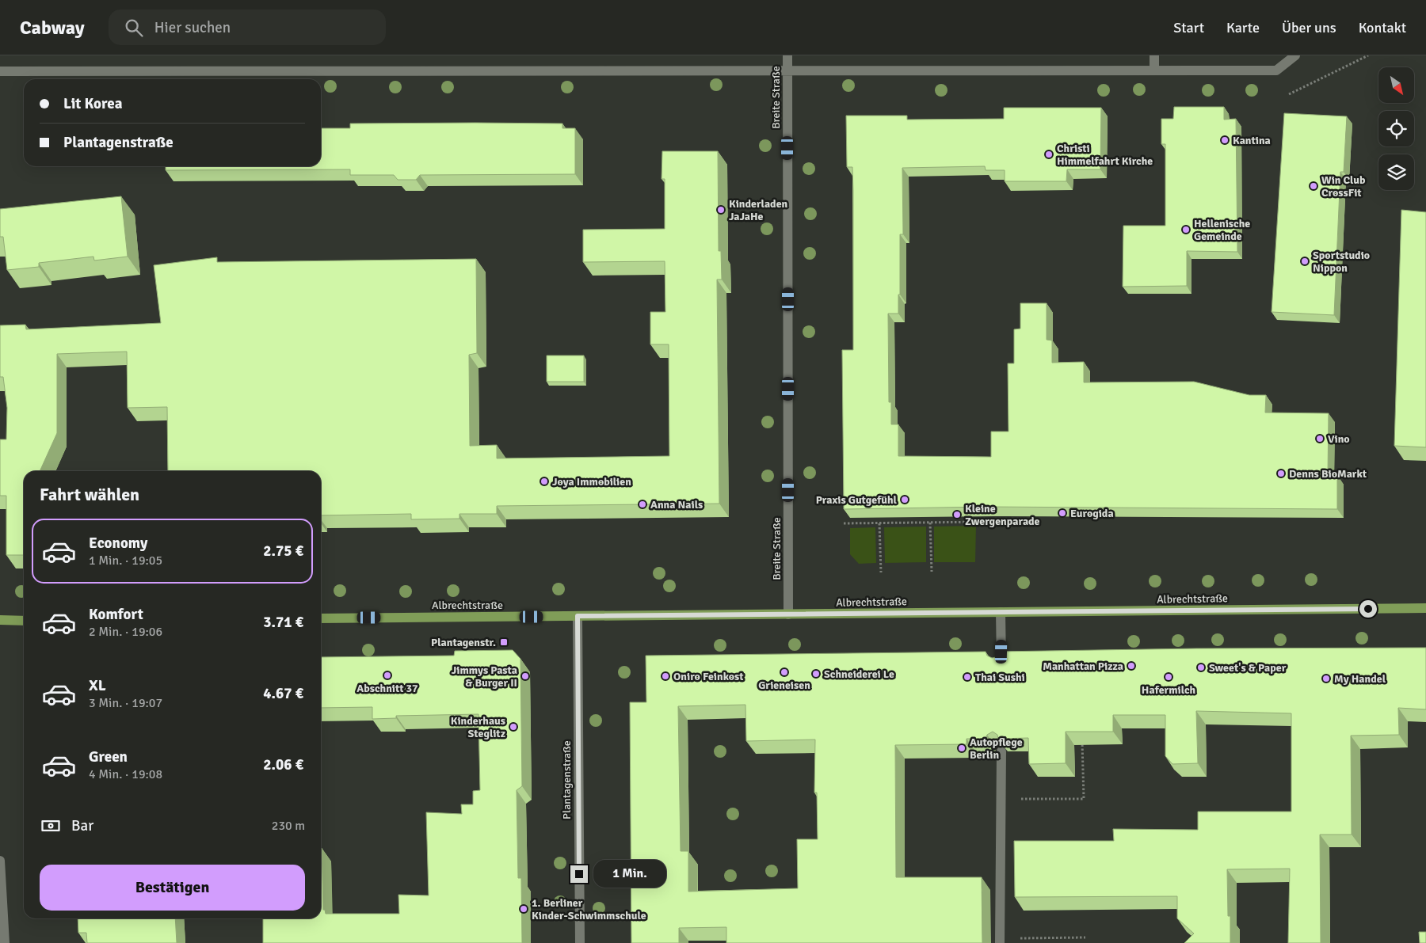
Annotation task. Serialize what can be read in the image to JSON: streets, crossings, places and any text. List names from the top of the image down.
{
  "streets": {
    "main road": ["Albrechtstraße"],
    "street": ["Breite Straße", "Plantagenstraße"]
  },
  "crossings": [
    ["Breite Straße", "Albrechtstraße"],
    ["Albrechtstraße", "Plantagenstraße"]
  ],
  "places": {
    "other": [
      "Kantina",
      "Christi Himmelfahrt Kirche",
      "Win Club CrossFit",
      "Kinderladen JaJaHe",
      "Hellenische Gemeinde",
      "Sportstudio Nippon",
      "Vino",
      "Denns BioMarkt",
      "Joya Immobilien",
      "Praxis Gutgefühl",
      "Anna Nails",
      "Eurogida",
      "Kleine Zwergenparade",
      "Manhattan Pizza",
      "Sweet's & Paper",
      "Grieneisen",
      "Schneiderei Le",
      "Abschnitt 37",
      "Jimmys Pasta & Burger II",
      "Oniro Feinkost",
      "Thai Sushi",
      "Hafermilch",
      "My Handel",
      "Kinderhaus Steglitz",
      "Autopflege Berlin",
      "1. Berliner Kinder-Schwimmschule"
    ],
    "transit": ["Plantagenstr."]
  },
  "north": "bottom right",
  "page": {
    "header": "Cabway",
    "search": "Hier suchen",
    "nav": [
      "Start",
      "Karte",
      "Über uns",
      "Kontakt"
    ],
    "banner": ["Lit Korea", "Plantagenstraße"],
    "heading": "Fahrt wählen",
    "list": [
      {
        "name": "Economy",
        "note": "1 Min. · 19:05",
        "value": "2.75 €"
      },
      {
        "name": "Komfort",
        "note": "2 Min. · 19:06",
        "value": "3.71 €"
      },
      {
        "name": "XL",
        "note": "3 Min. · 19:07",
        "value": "4.67 €"
      },
      {
        "name": "Green",
        "note": "4 Min. · 19:08",
        "value": "2.06 €"
      }
    ],
    "pay": ["Bar", "230 m"],
    "buttons": "Bestätigen",
    "bubble": "1 Min."
  }
}
